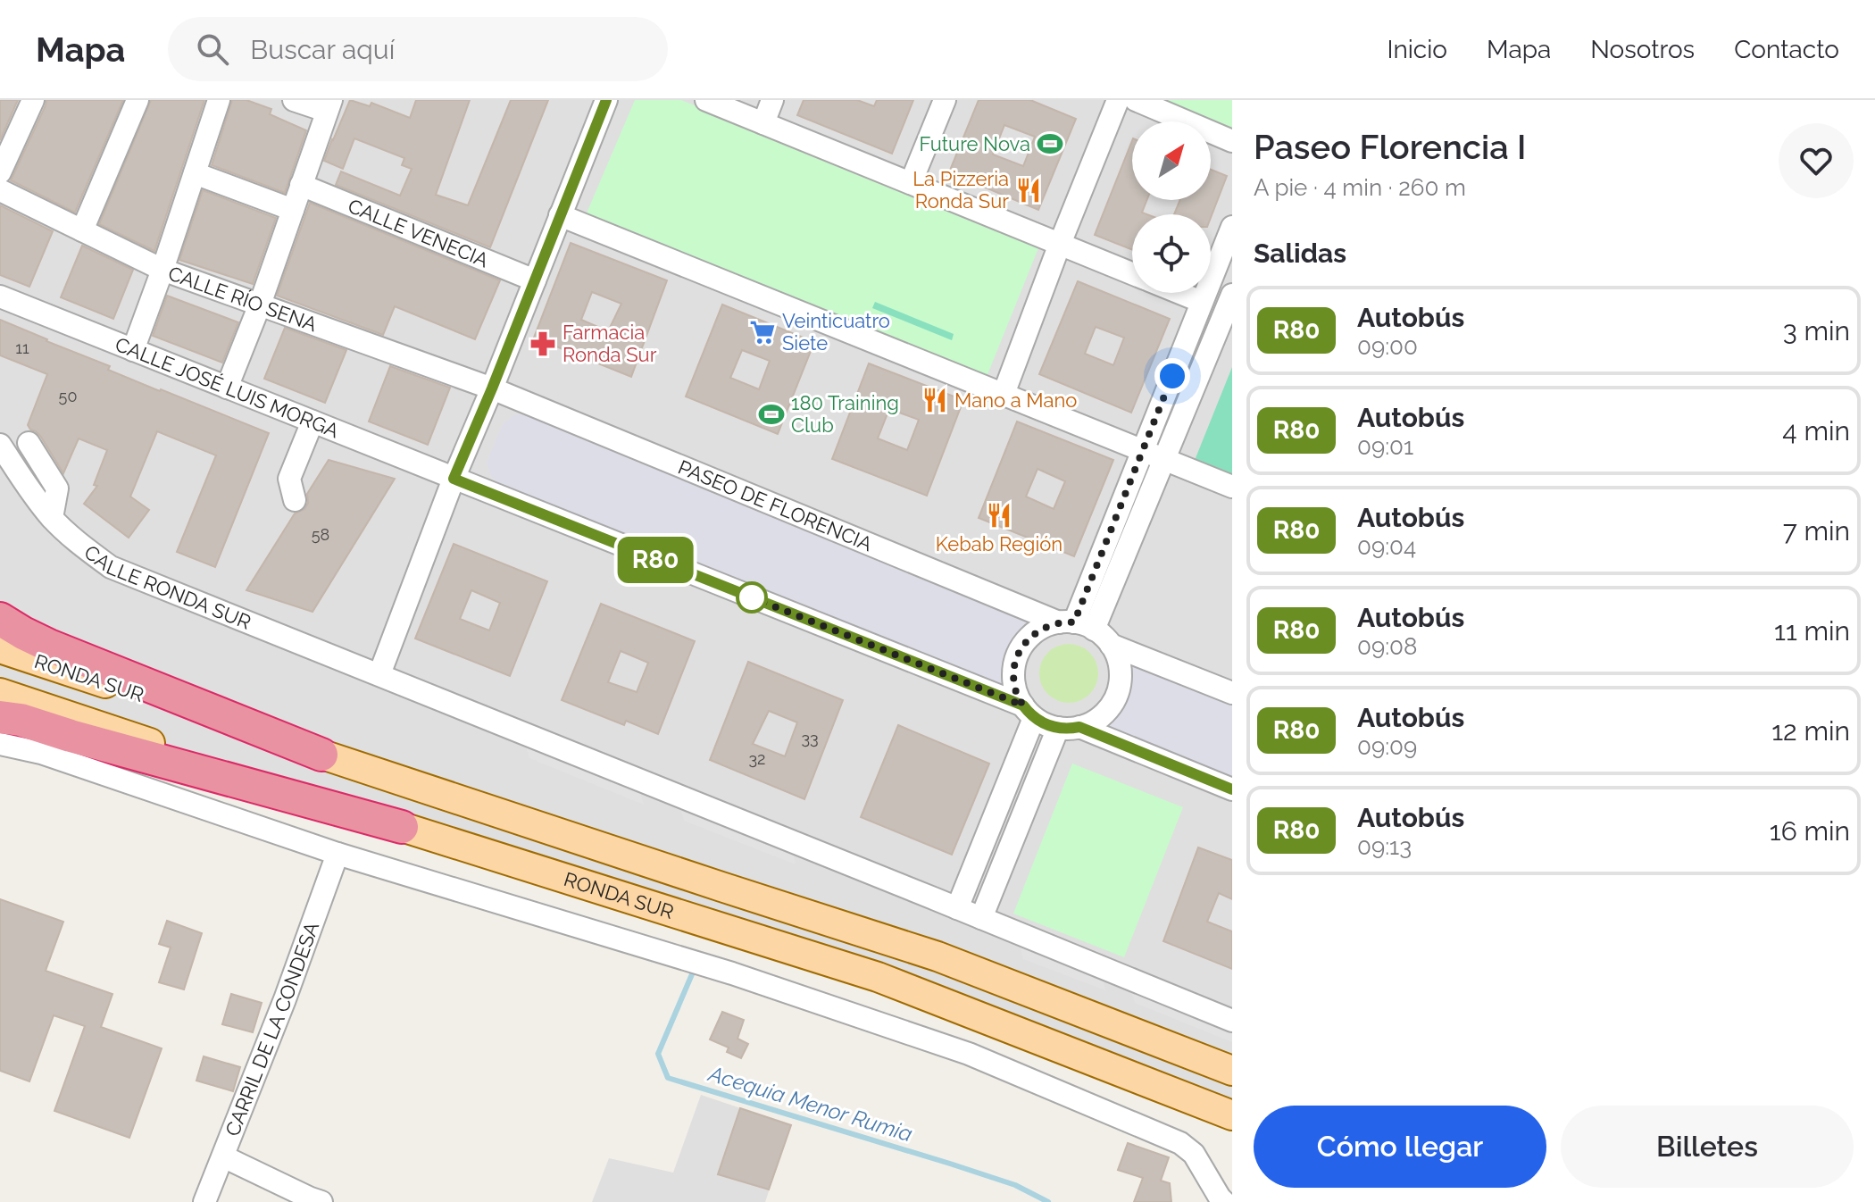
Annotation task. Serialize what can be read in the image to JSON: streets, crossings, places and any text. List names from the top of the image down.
{
  "streets": {
    "main road": ["RONDA SUR"],
    "street": [
      "CALLE VENECIA",
      "CALLE RÍO SENA",
      "CALLE JOSÉ LUIS MORGA",
      "PASEO DE FLORENCIA",
      "CALLE RONDA SUR",
      "CARRIL DE LA CONDESA"
    ]
  },
  "crossings": [
    ["CALLE RÍO SENA", "PASEO DE FLORENCIA"]
  ],
  "water": ["Acequia Menor Rumia"],
  "places": {
    "sports": ["Future Nova", "180 Training Club"],
    "restaurant": ["La Pizzeria Ronda Sur", "Mano a Mano", "Kebab Región"],
    "supermarket": ["Veinticuatro Siete"],
    "pharmacy": ["Farmacia Ronda Sur"]
  },
  "lines": ["bus line R80"],
  "house_numbers": [
    "11",
    "50",
    "58",
    "33",
    "32"
  ],
  "north": "top right",
  "page": {
    "header": "Mapa",
    "search": "Buscar aquí",
    "nav": [
      "Inicio",
      "Mapa",
      "Nosotros",
      "Contacto"
    ],
    "on_map": "R80",
    "heading": [
      ["Paseo Florencia I", "A pie · 4 min · 260 m"],
      "Salidas"
    ],
    "list": [
      {
        "mark": "R80",
        "name": "Autobús",
        "note": "09:00",
        "value": "3 min"
      },
      {
        "mark": "R80",
        "name": "Autobús",
        "note": "09:01",
        "value": "4 min"
      },
      {
        "mark": "R80",
        "name": "Autobús",
        "note": "09:04",
        "value": "7 min"
      },
      {
        "mark": "R80",
        "name": "Autobús",
        "note": "09:08",
        "value": "11 min"
      },
      {
        "mark": "R80",
        "name": "Autobús",
        "note": "09:09",
        "value": "12 min"
      },
      {
        "mark": "R80",
        "name": "Autobús",
        "note": "09:13",
        "value": "16 min"
      }
    ],
    "buttons": ["Cómo llegar", "Billetes"]
  }
}
